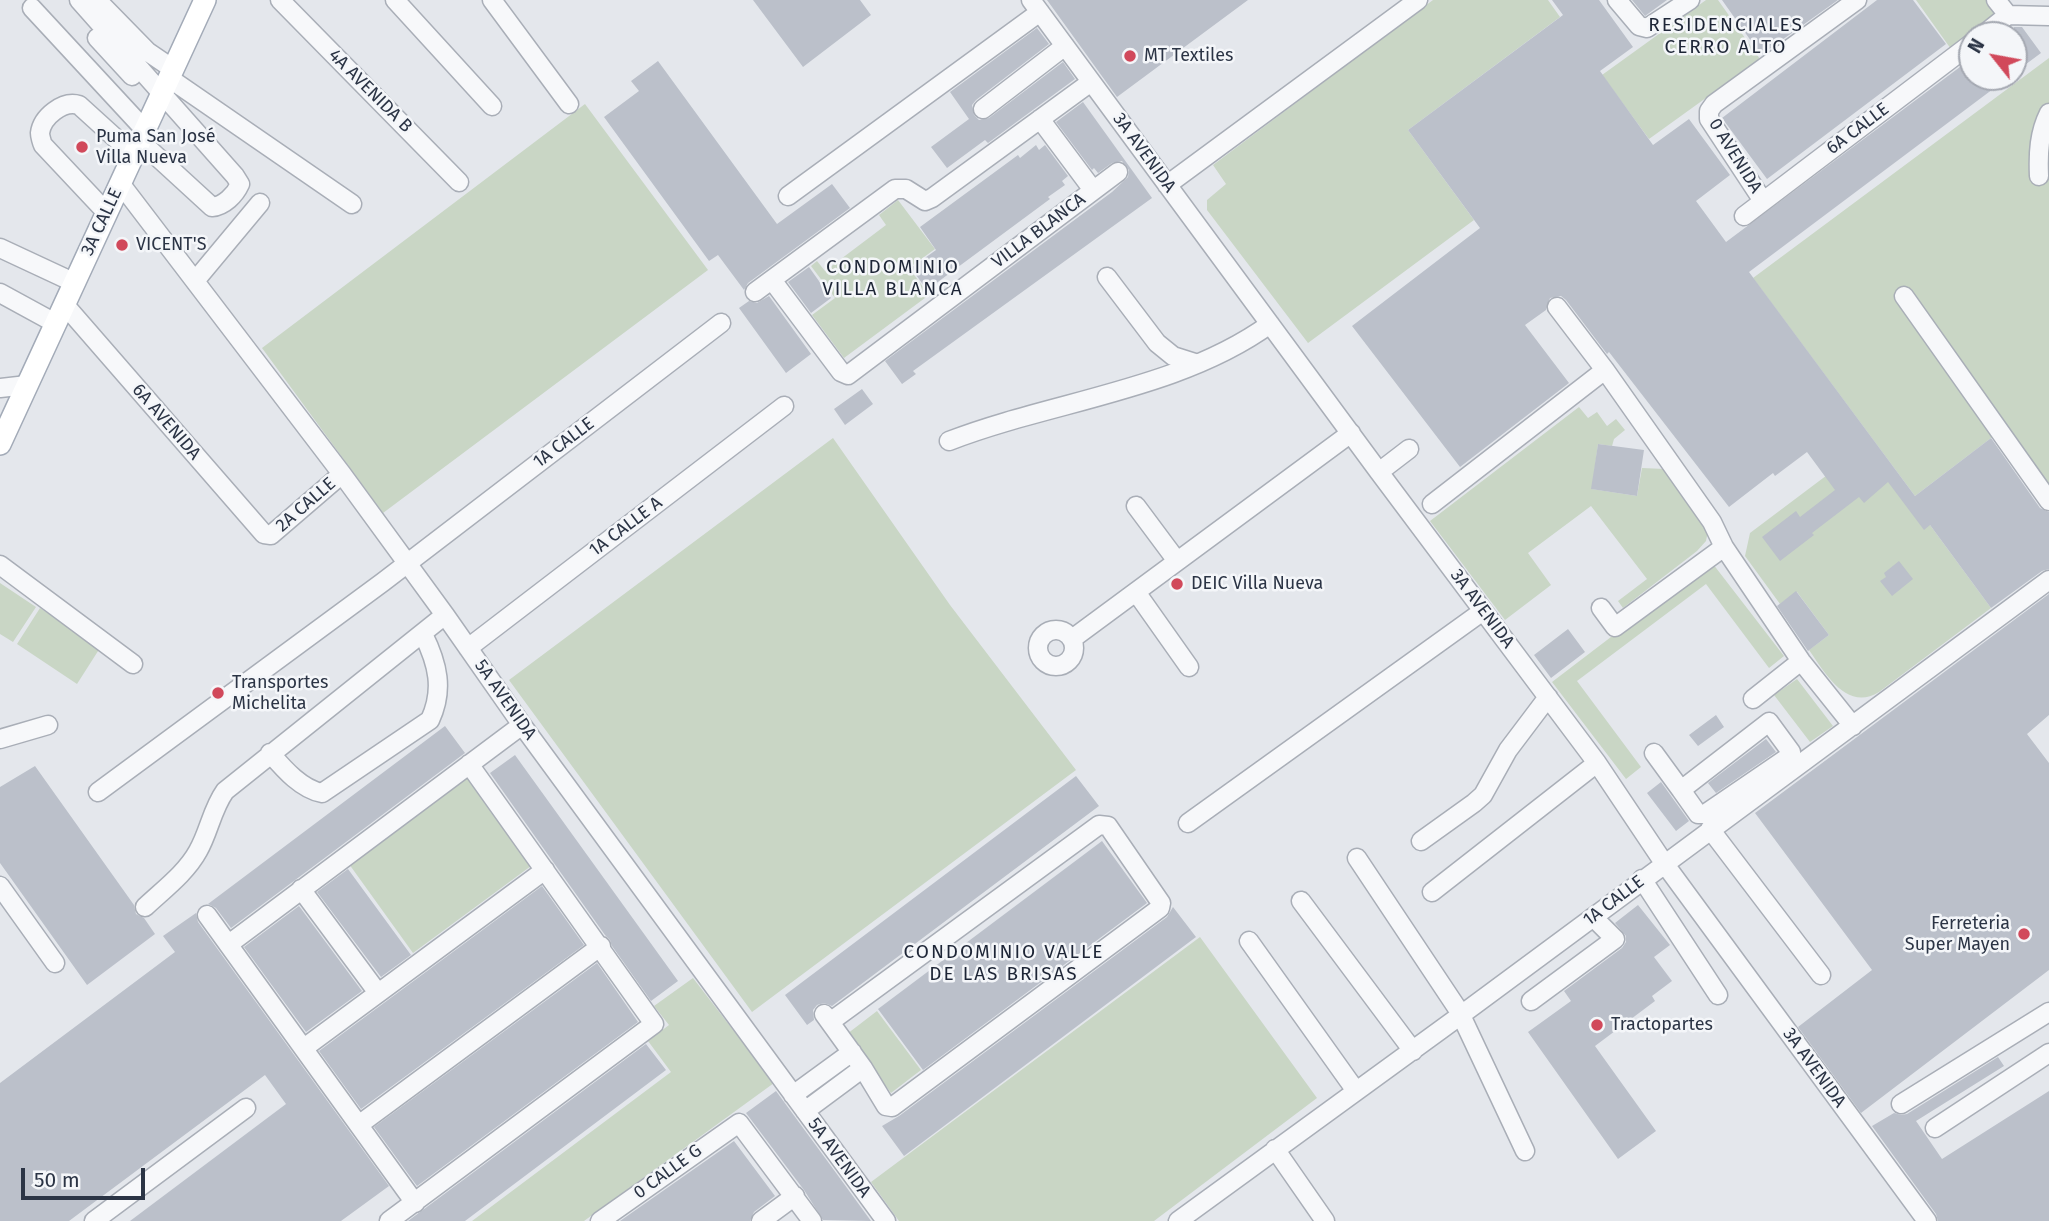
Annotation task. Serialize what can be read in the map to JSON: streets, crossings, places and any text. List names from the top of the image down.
{
  "streets": {
    "main road": ["3A CALLE"],
    "street": [
      "4A AVENIDA B",
      "6A CALLE",
      "3A AVENIDA",
      "0 AVENIDA",
      "VILLA BLANCA",
      "6A AVENIDA",
      "1A CALLE",
      "2A CALLE",
      "1A CALLE A",
      "5A AVENIDA",
      "0 CALLE G"
    ]
  },
  "crossings": [
    ["6A CALLE", "0 AVENIDA"],
    ["3A AVENIDA", "1A CALLE"],
    ["3A CALLE", "6A AVENIDA"],
    ["3A CALLE", "5A AVENIDA"],
    ["6A AVENIDA", "2A CALLE"],
    ["1A CALLE", "5A AVENIDA"],
    ["2A CALLE", "5A AVENIDA"],
    ["1A CALLE A", "5A AVENIDA"]
  ],
  "districts": ["RESIDENCIALES CERRO ALTO", "CONDOMINIO VILLA BLANCA", "CONDOMINIO VALLE DE LAS BRISAS"],
  "places": [
    "MT Textiles",
    "Puma San José Villa Nueva",
    "VICENT'S",
    "DEIC Villa Nueva",
    "Transportes Michelita",
    "Ferreteria Super Mayen",
    "Tractopartes"
  ],
  "scale_bar": "50 m",
  "north": "top left"
}
